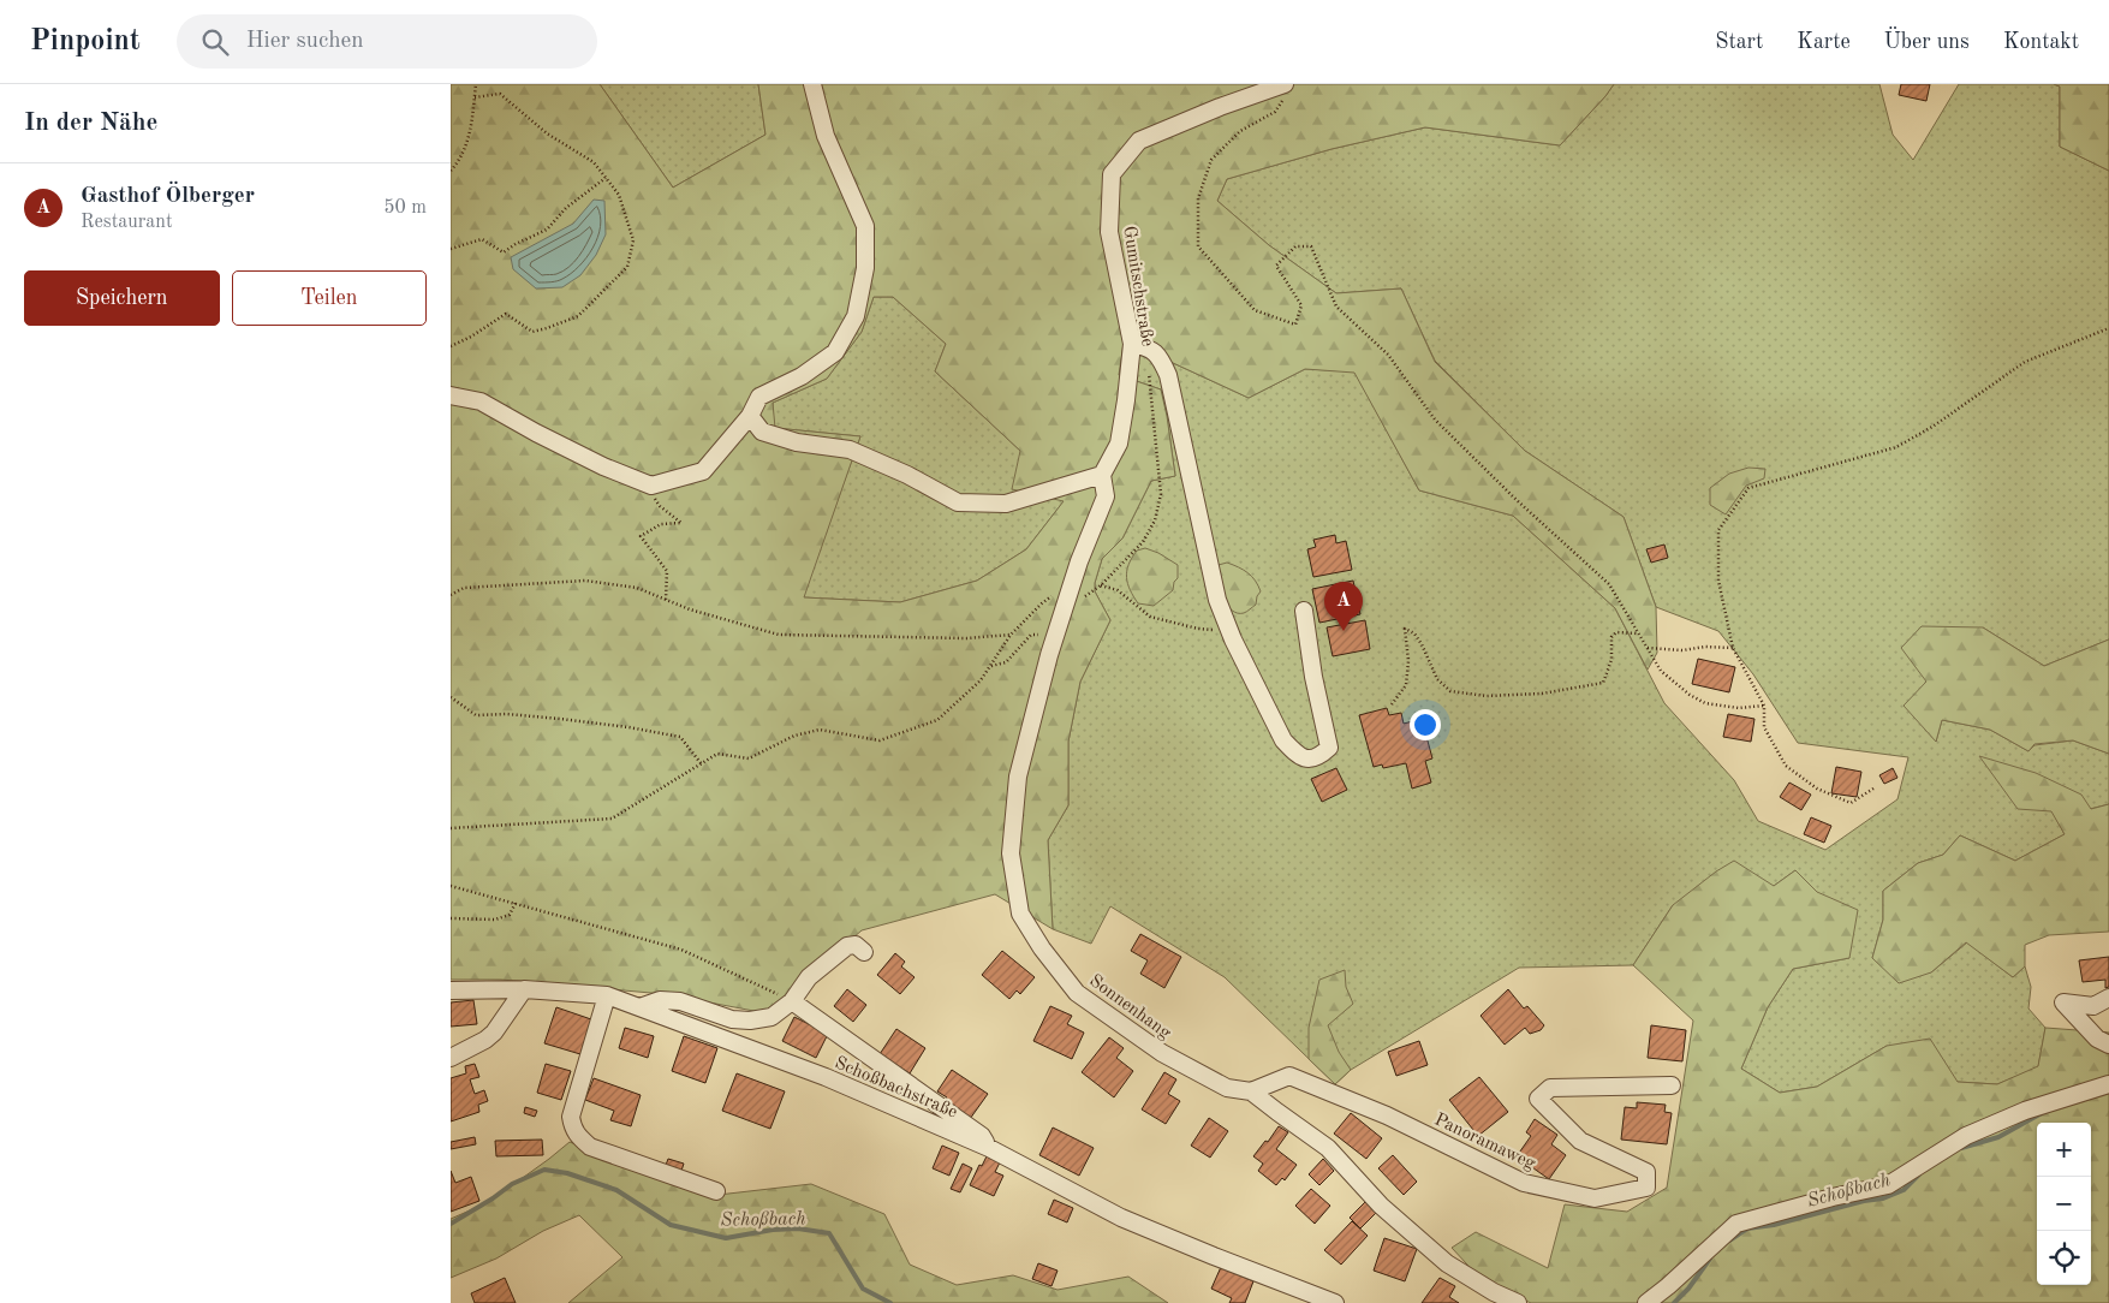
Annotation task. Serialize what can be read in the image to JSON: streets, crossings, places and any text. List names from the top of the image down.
{
  "streets": {
    "street": [
      "Gumitschstraße",
      "Sonnenhang",
      "Schoßbachstraße",
      "Panoramaweg"
    ]
  },
  "crossings": [
    ["Gumitschstraße", "Sonnenhang"],
    ["Sonnenhang", "Panoramaweg"]
  ],
  "water": ["Schoßbach"],
  "page": {
    "header": "Pinpoint",
    "search": "Hier suchen",
    "nav": [
      "Start",
      "Karte",
      "Über uns",
      "Kontakt"
    ],
    "heading": "In der Nähe",
    "list": [
      {
        "mark": "A",
        "name": "Gasthof Ölberger",
        "note": "Restaurant",
        "value": "50 m"
      }
    ],
    "buttons": ["Speichern", "Teilen"],
    "pins": "A",
    "map_buttons": ["+", "−"]
  }
}
